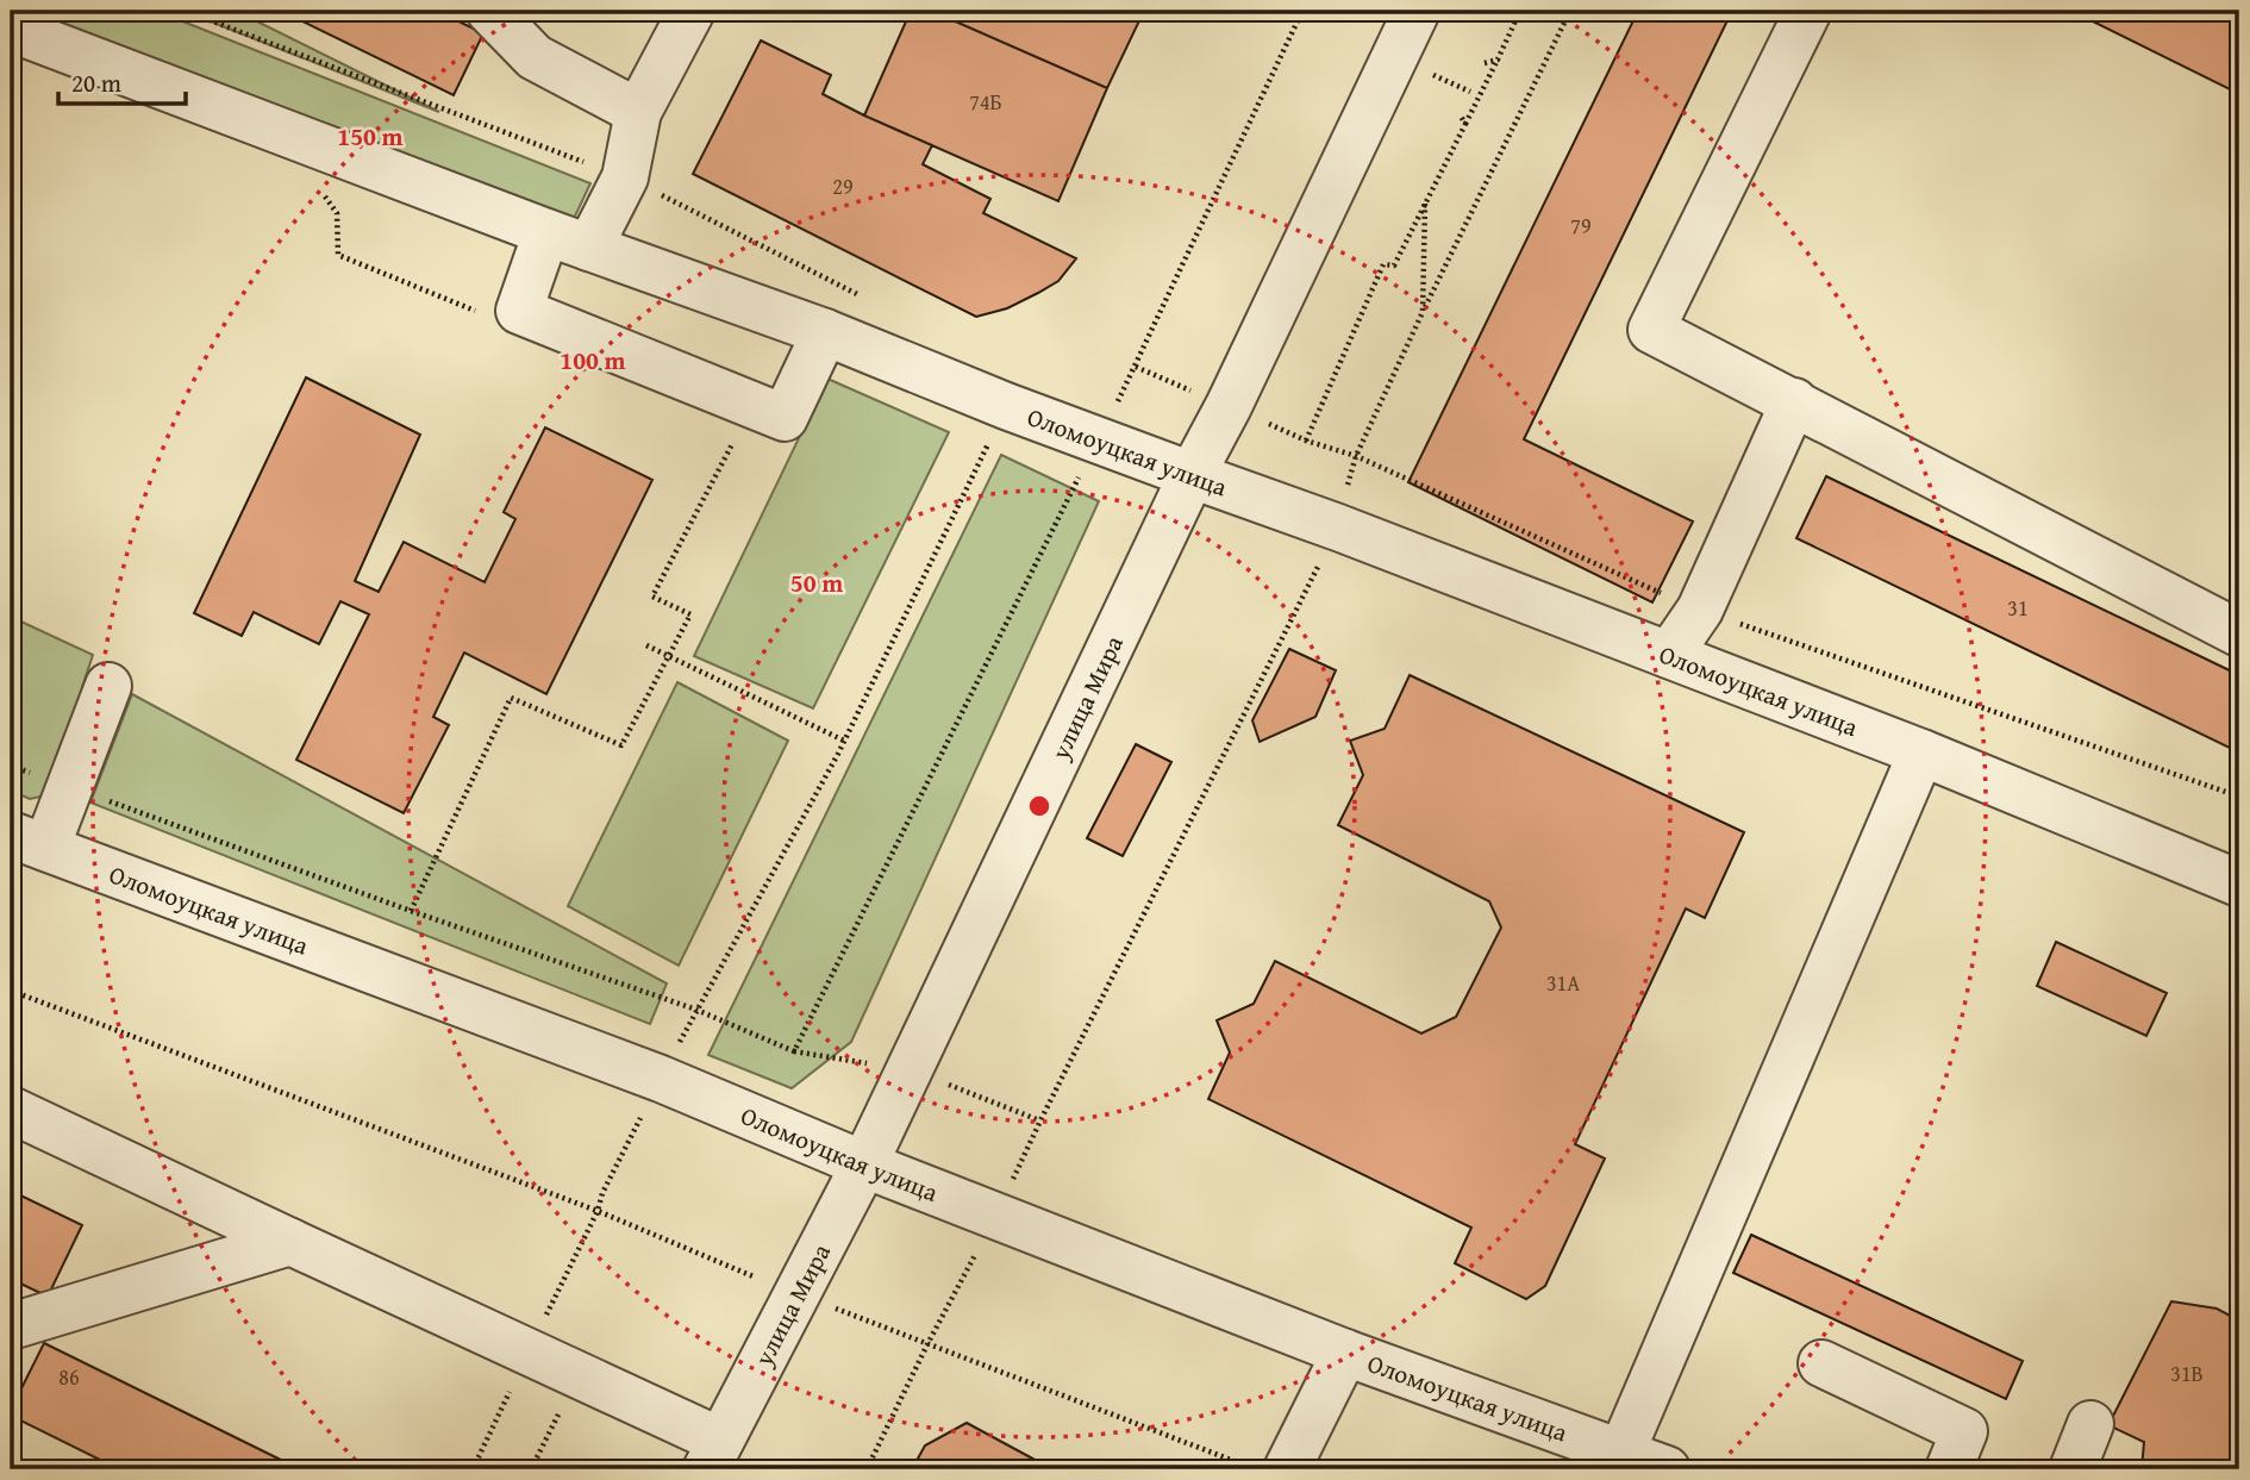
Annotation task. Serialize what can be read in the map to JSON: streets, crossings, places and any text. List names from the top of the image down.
{
  "streets": {
    "street": ["Оломоуцкая улица", "улица Мира"]
  },
  "crossings": [
    ["Оломоуцкая улица", "улица Мира"]
  ],
  "house_numbers": [
    "74Б",
    "29",
    "79",
    "31",
    "31А",
    "31В",
    "86"
  ],
  "scale_bar": "20 m",
  "rings": ["150 m", "100 m", "50 m"]
}
